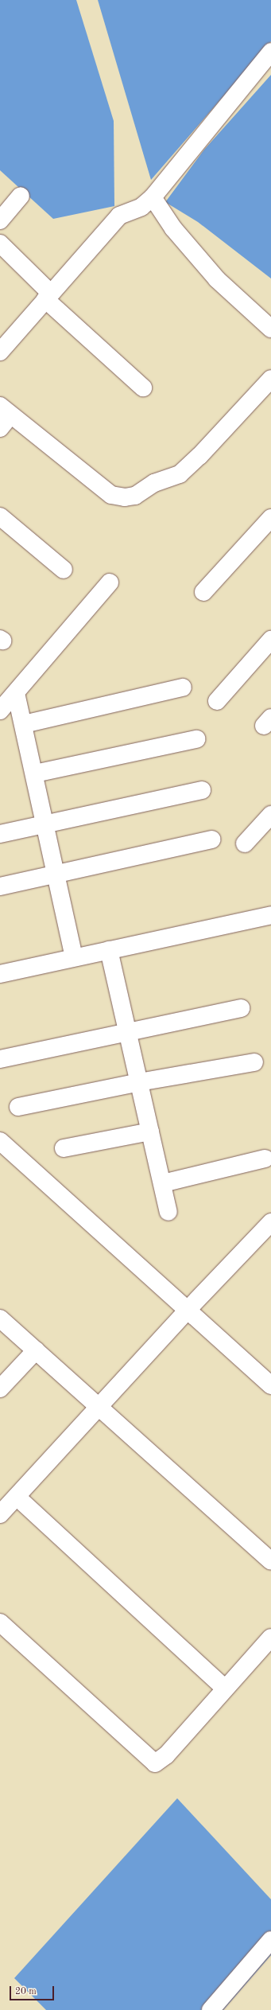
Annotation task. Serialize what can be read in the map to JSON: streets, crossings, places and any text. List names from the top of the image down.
{
  "scale_bar": "20 m"
}
